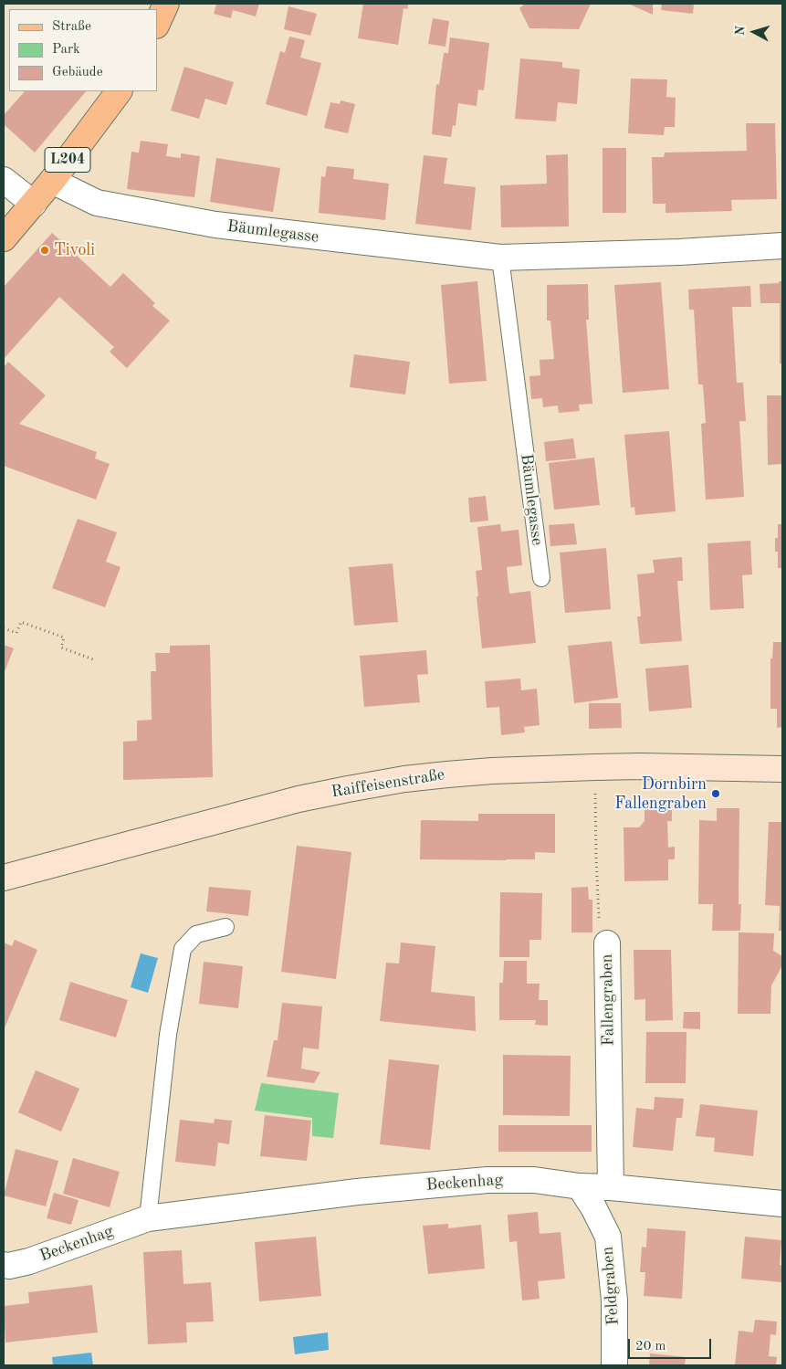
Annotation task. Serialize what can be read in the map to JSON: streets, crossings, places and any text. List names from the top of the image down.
{
  "streets": {
    "main road": ["L204"],
    "street": [
      "Bäumlegasse",
      "Raiffeisenstraße",
      "Fallengraben",
      "Beckenhag",
      "Feldgraben"
    ]
  },
  "crossings": [
    ["L204", "Bäumlegasse"],
    ["Fallengraben", "Beckenhag"],
    ["Beckenhag", "Feldgraben"]
  ],
  "places": ["Tivoli", "Dornbirn Fallengraben"],
  "legend": ["Straße", "Park", "Gebäude"],
  "scale_bar": "20 m",
  "north": "left"
}
